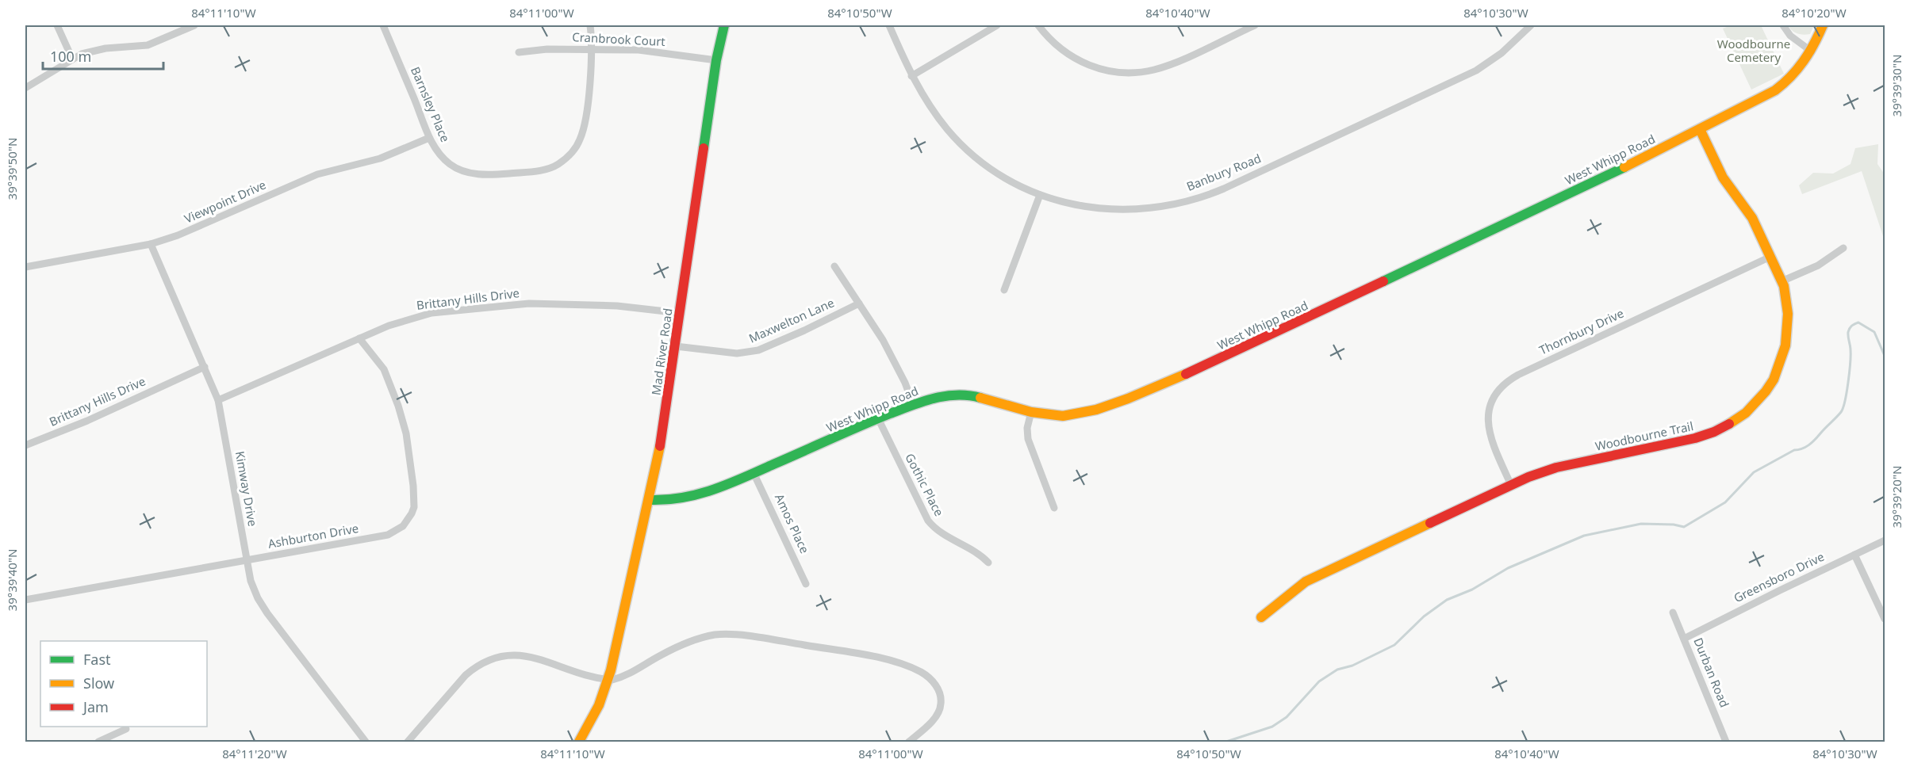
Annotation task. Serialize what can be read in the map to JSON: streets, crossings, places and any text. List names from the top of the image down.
{
  "streets": {
    "street": [
      "Cranbrook Court",
      "Barnsley Place",
      "West Whipp Road",
      "Banbury Road",
      "Viewpoint Drive",
      "Brittany Hills Drive",
      "Maxwelton Lane",
      "Thornbury Drive",
      "Mad River Road",
      "Woodbourne Trail",
      "Gothic Place",
      "Kimway Drive",
      "Amos Place",
      "Ashburton Drive",
      "Greensboro Drive",
      "Durban Road"
    ]
  },
  "crossings": [
    ["Cranbrook Court", "Barnsley Place"],
    ["Cranbrook Court", "Mad River Road"],
    ["Barnsley Place", "Viewpoint Drive"],
    ["West Whipp Road", "Mad River Road"],
    ["West Whipp Road", "Woodbourne Trail"],
    ["West Whipp Road", "Gothic Place"],
    ["West Whipp Road", "Amos Place"],
    ["Viewpoint Drive", "Kimway Drive"],
    ["Brittany Hills Drive", "Mad River Road"],
    ["Brittany Hills Drive", "Kimway Drive"],
    ["Brittany Hills Drive", "Ashburton Drive"],
    ["Maxwelton Lane", "Mad River Road"],
    ["Thornbury Drive", "Woodbourne Trail"],
    ["Kimway Drive", "Ashburton Drive"],
    ["Greensboro Drive", "Durban Road"]
  ],
  "parks": ["Woodbourne Cemetery"],
  "legend": ["Fast", "Slow", "Jam"],
  "scale_bar": "100 m",
  "coordinates": [
    "84°11'10\"W",
    "84°11'00\"W",
    "84°10'50\"W",
    "84°10'40\"W",
    "84°10'30\"W",
    "84°10'20\"W",
    "39°39'30\"N",
    "39°39'50\"N",
    "39°39'20\"N",
    "39°39'40\"N",
    "84°11'20\"W"
  ]
}
